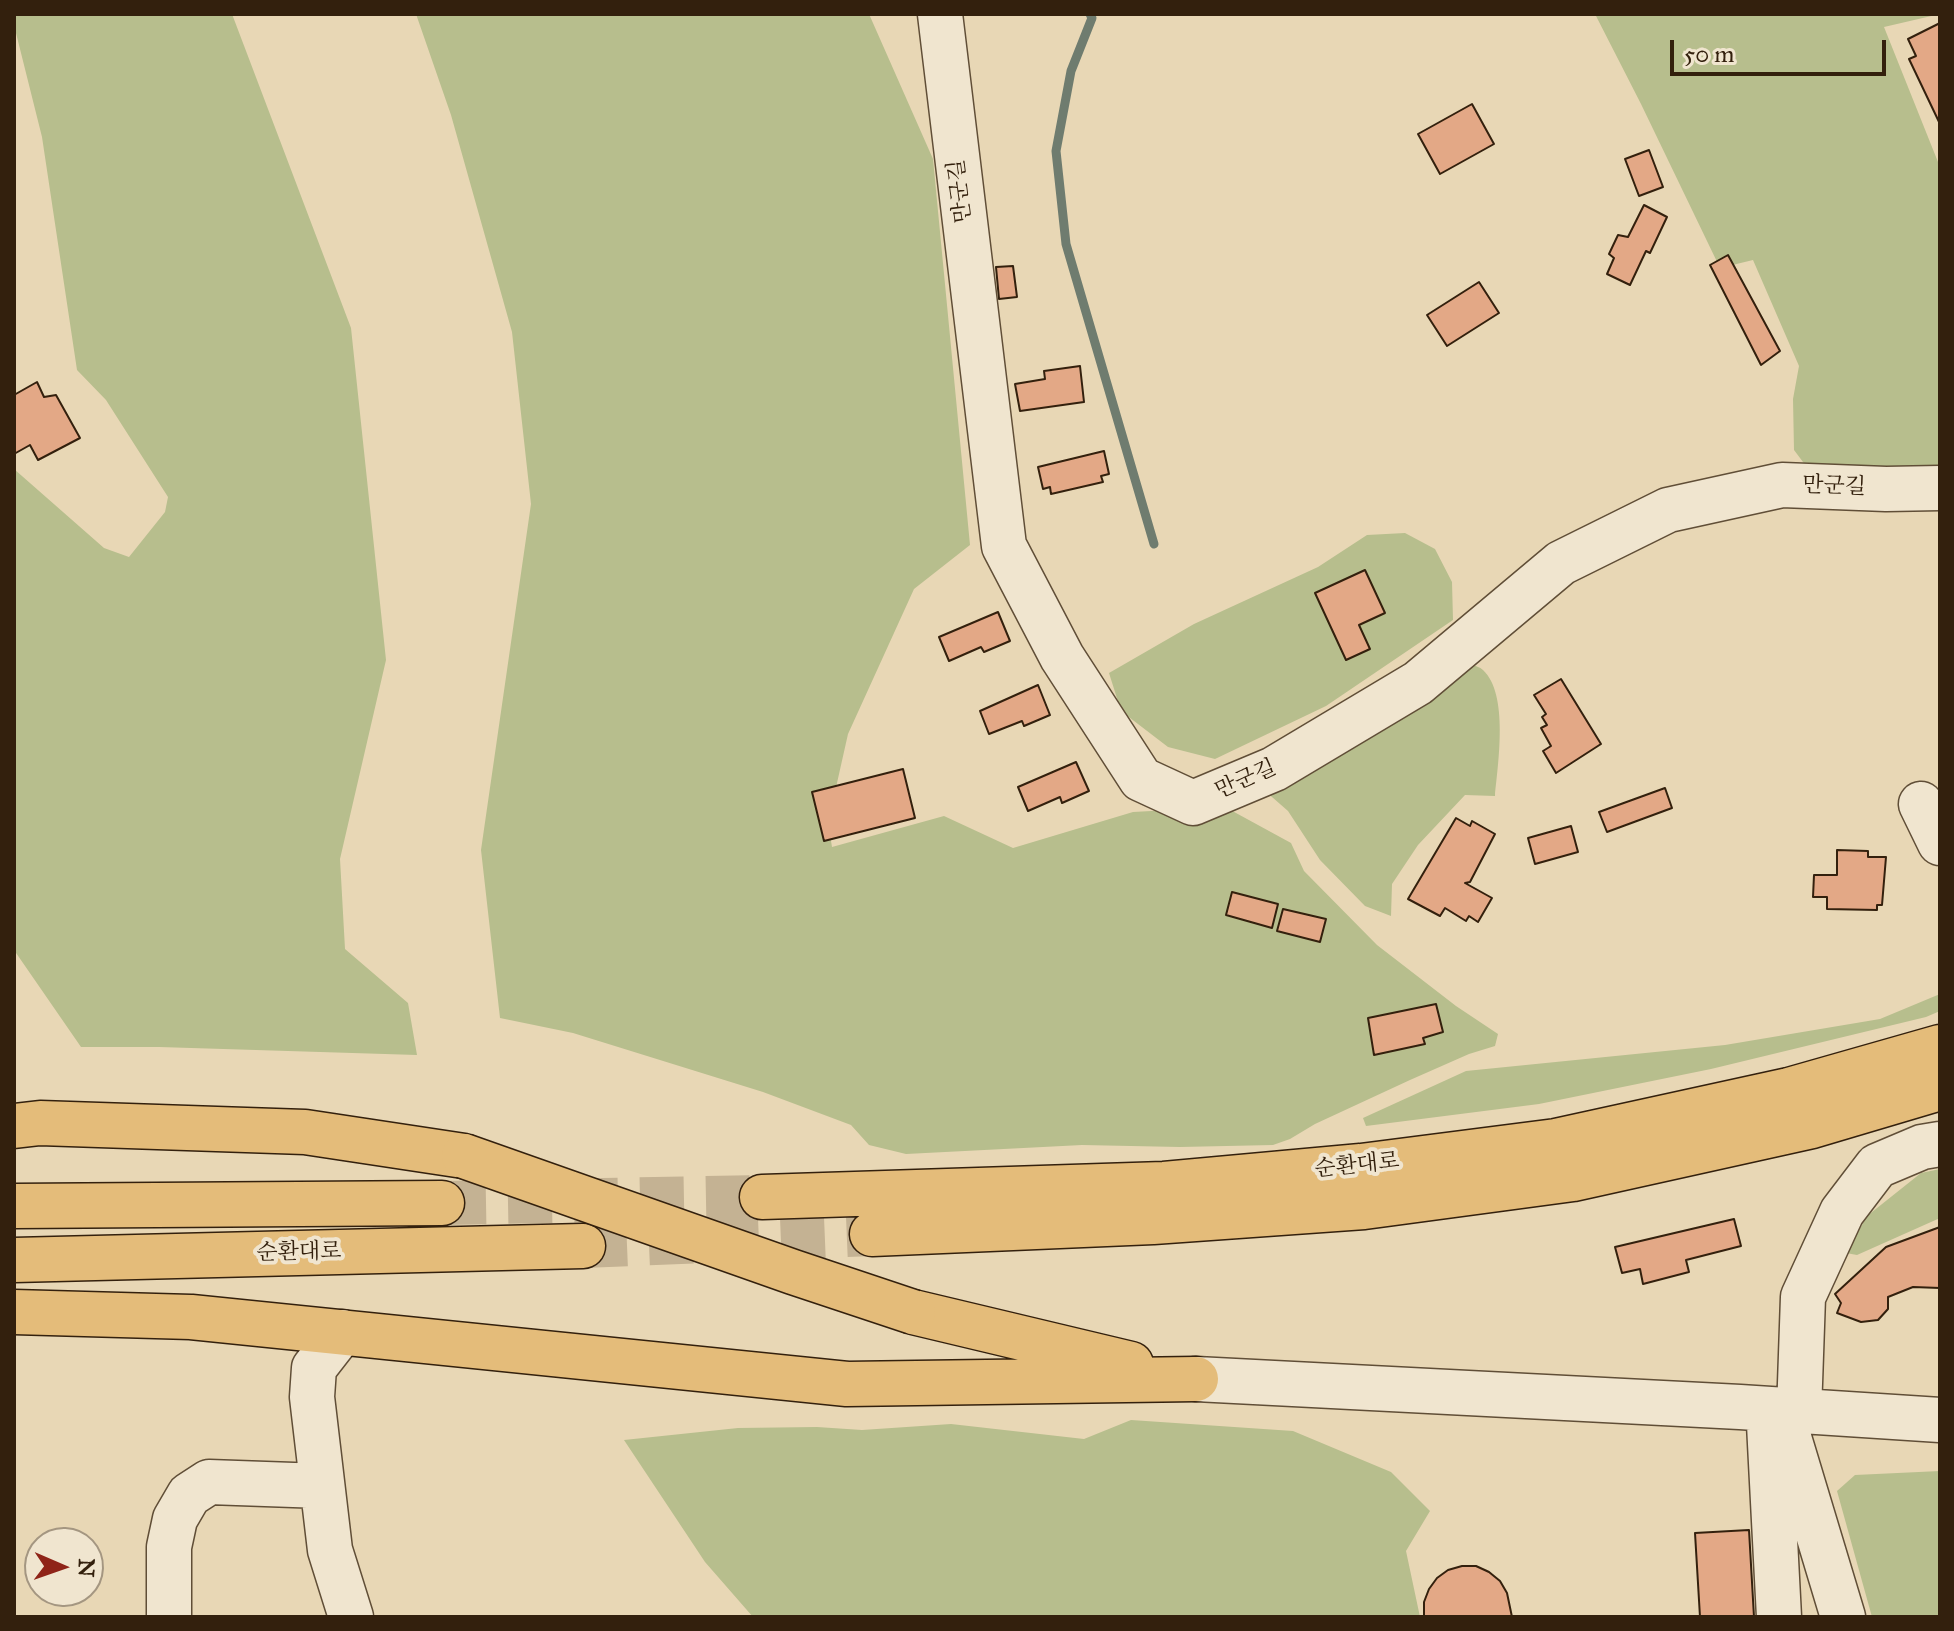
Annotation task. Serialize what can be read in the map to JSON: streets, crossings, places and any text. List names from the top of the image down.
{
  "streets": {
    "highway": ["순환대로"],
    "street": ["만군길"]
  },
  "scale_bar": "50 m",
  "north": "right"
}
